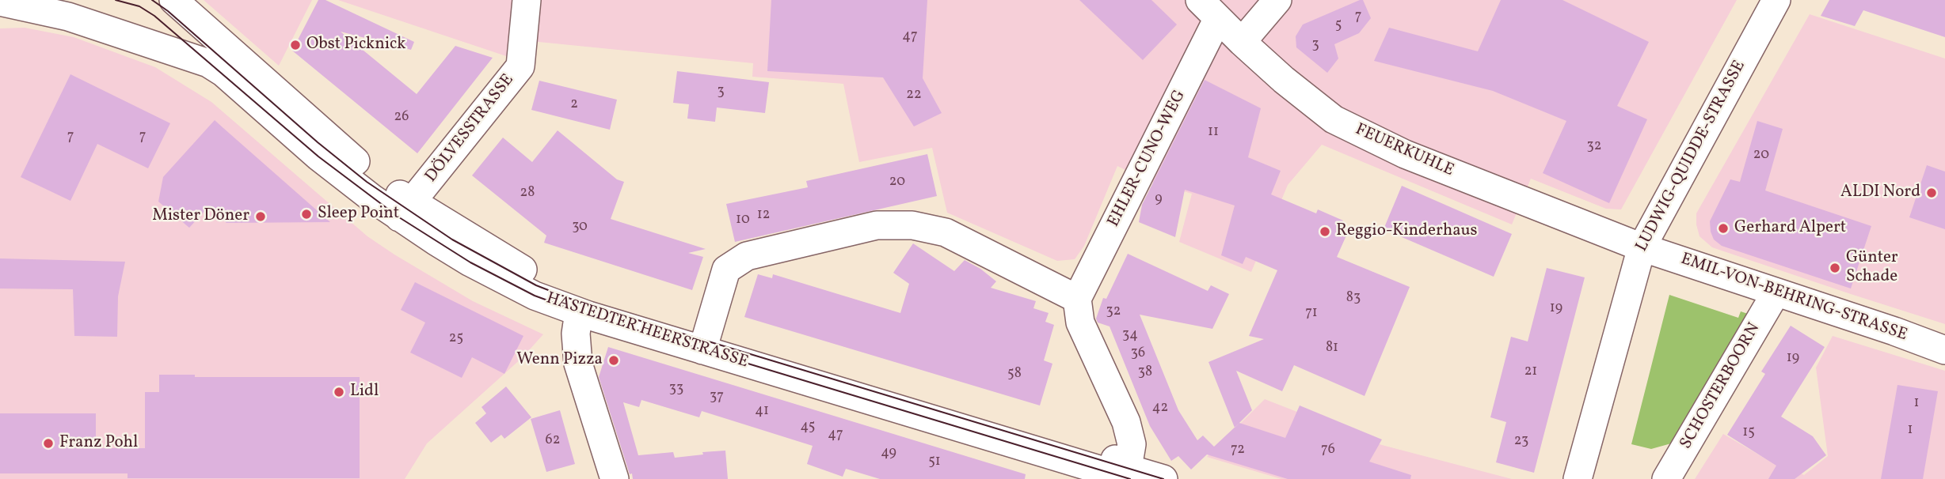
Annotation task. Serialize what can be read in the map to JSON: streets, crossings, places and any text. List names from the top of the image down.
{
  "streets": {
    "street": [
      "DÖLVESSTRASSE",
      "FEUERKUHLE",
      "LUDWIG-QUIDDE-STRASSE",
      "EHLER-CUNO-WEG",
      "EMIL-VON-BEHRING-STRASSE",
      "HASTEDTER HEERSTRASSE",
      "SCHOSTERBOORN"
    ]
  },
  "crossings": [
    ["DÖLVESSTRASSE", "HASTEDTER HEERSTRASSE"],
    ["FEUERKUHLE", "LUDWIG-QUIDDE-STRASSE"],
    ["FEUERKUHLE", "EHLER-CUNO-WEG"],
    ["FEUERKUHLE", "EMIL-VON-BEHRING-STRASSE"],
    ["LUDWIG-QUIDDE-STRASSE", "EMIL-VON-BEHRING-STRASSE"],
    ["EMIL-VON-BEHRING-STRASSE", "SCHOSTERBOORN"]
  ],
  "places": [
    "Obst Picknick",
    "ALDI Nord",
    "Sleep Point",
    "Mister Döner",
    "Gerhard Alpert",
    "Reggio-Kinderhaus",
    "Günter Schade",
    "Wenn Pizza",
    "Lidl",
    "Franz Pohl"
  ],
  "house_numbers": [
    "7",
    "5",
    "47",
    "3",
    "3",
    "22",
    "2",
    "26",
    "11",
    "7",
    "7",
    "32",
    "20",
    "20",
    "28",
    "9",
    "12",
    "10",
    "30",
    "83",
    "19",
    "32",
    "71",
    "34",
    "25",
    "81",
    "36",
    "19",
    "21",
    "38",
    "58",
    "33",
    "37",
    "1",
    "42",
    "41",
    "45",
    "1",
    "15",
    "47",
    "62",
    "23",
    "72",
    "76",
    "49",
    "51"
  ]
}
